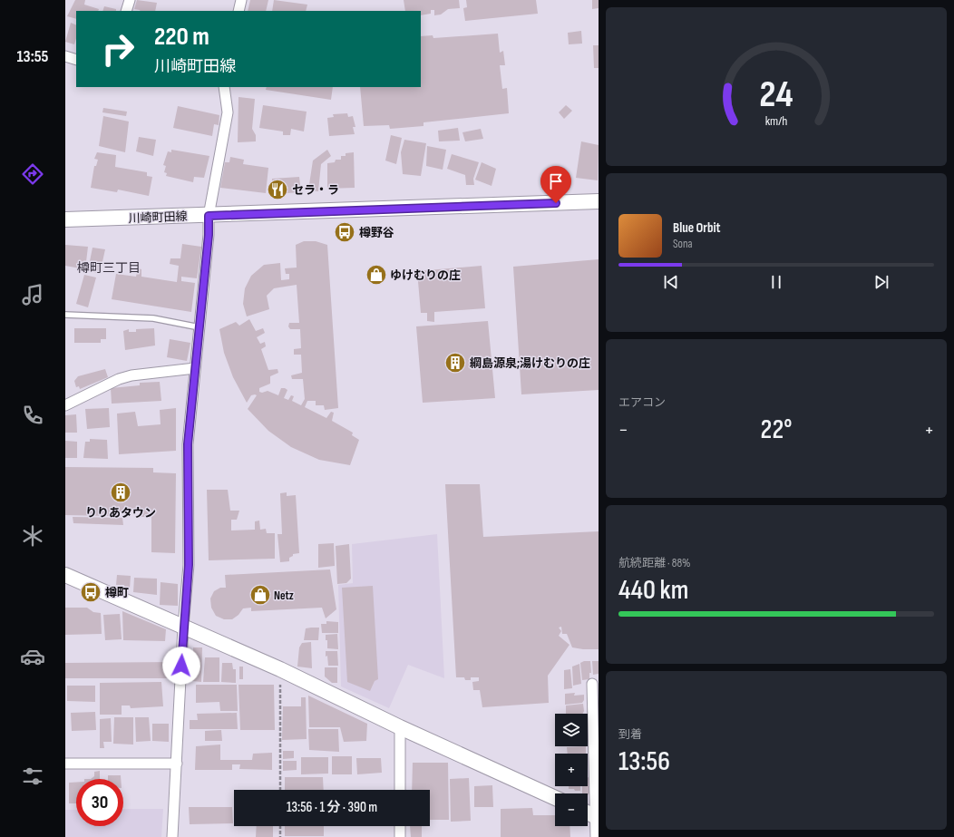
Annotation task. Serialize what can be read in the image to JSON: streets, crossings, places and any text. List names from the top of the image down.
{
  "streets": {
    "street": ["川崎町田線"]
  },
  "districts": ["樽町三丁目"],
  "places": {
    "restaurant": ["セラ・ラ"],
    "bus stop": ["樽野谷", "樽町"],
    "shop": ["ゆけむりの庄", "Netz"],
    "building": ["綱島源泉;湯けむりの庄", "りりあタウン"]
  },
  "page": {
    "tabs": "13:55",
    "turn": ["220 m", "川崎町田線"],
    "song": ["Blue Orbit", "Sona"],
    "tile": [
      "エアコン",
      ["航続距離 · 88%", "440 km"],
      ["到着", "13:56"]
    ],
    "heat": ["−", "22°", "+"],
    "map_buttons": ["+", "−"],
    "limit": "30",
    "trip": "13:56 · 1 分 · 390 m",
    "gauge": ["24", "km/h"]
  }
}
